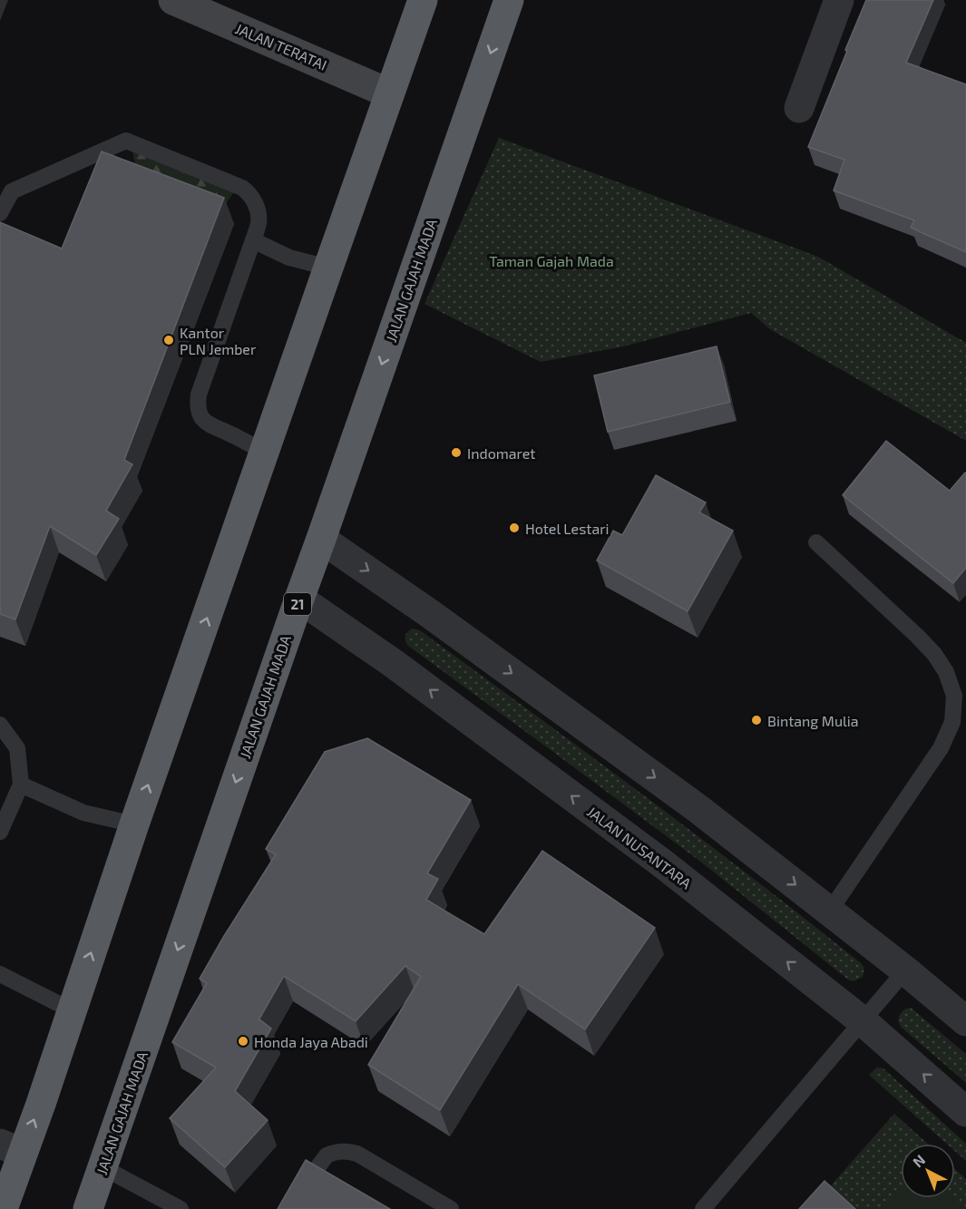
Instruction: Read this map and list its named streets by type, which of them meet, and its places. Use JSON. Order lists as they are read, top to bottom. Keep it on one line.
{"streets":{"highway":["JALAN GAJAH MADA","21"],"main road":["JALAN TERATAI"],"street":["JALAN NUSANTARA"]},"crossings":[["JALAN GAJAH MADA","JALAN NUSANTARA"]],"parks":["Taman Gajah Mada"],"places":["Kantor PLN Jember","Indomaret","Hotel Lestari","Bintang Mulia","Honda Jaya Abadi"],"north":"top left"}
